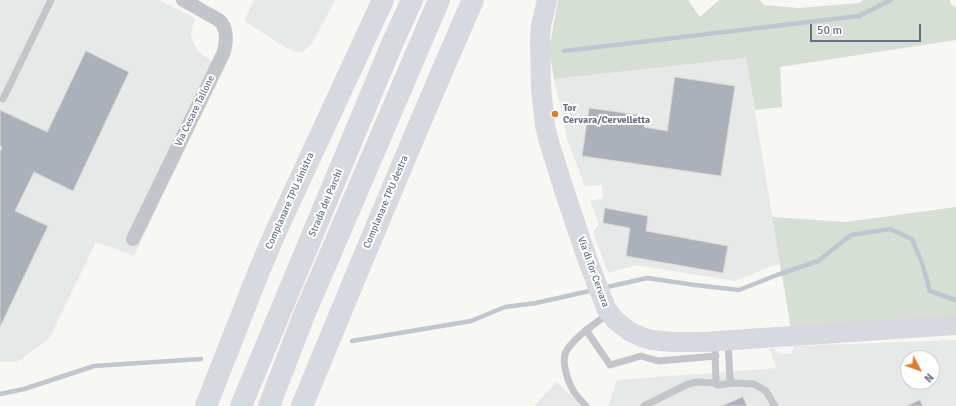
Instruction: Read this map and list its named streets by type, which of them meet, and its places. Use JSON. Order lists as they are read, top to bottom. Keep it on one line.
{"streets":{"highway":["Complanare TPU sinistra","Complanare TPU destra","Strada dei Parchi"],"street":["Via Cesare Tallone","Via di Tor Cervara"]},"places":["Tor Cervara/Cervelletta"],"scale_bar":"50 m","north":"bottom right"}
